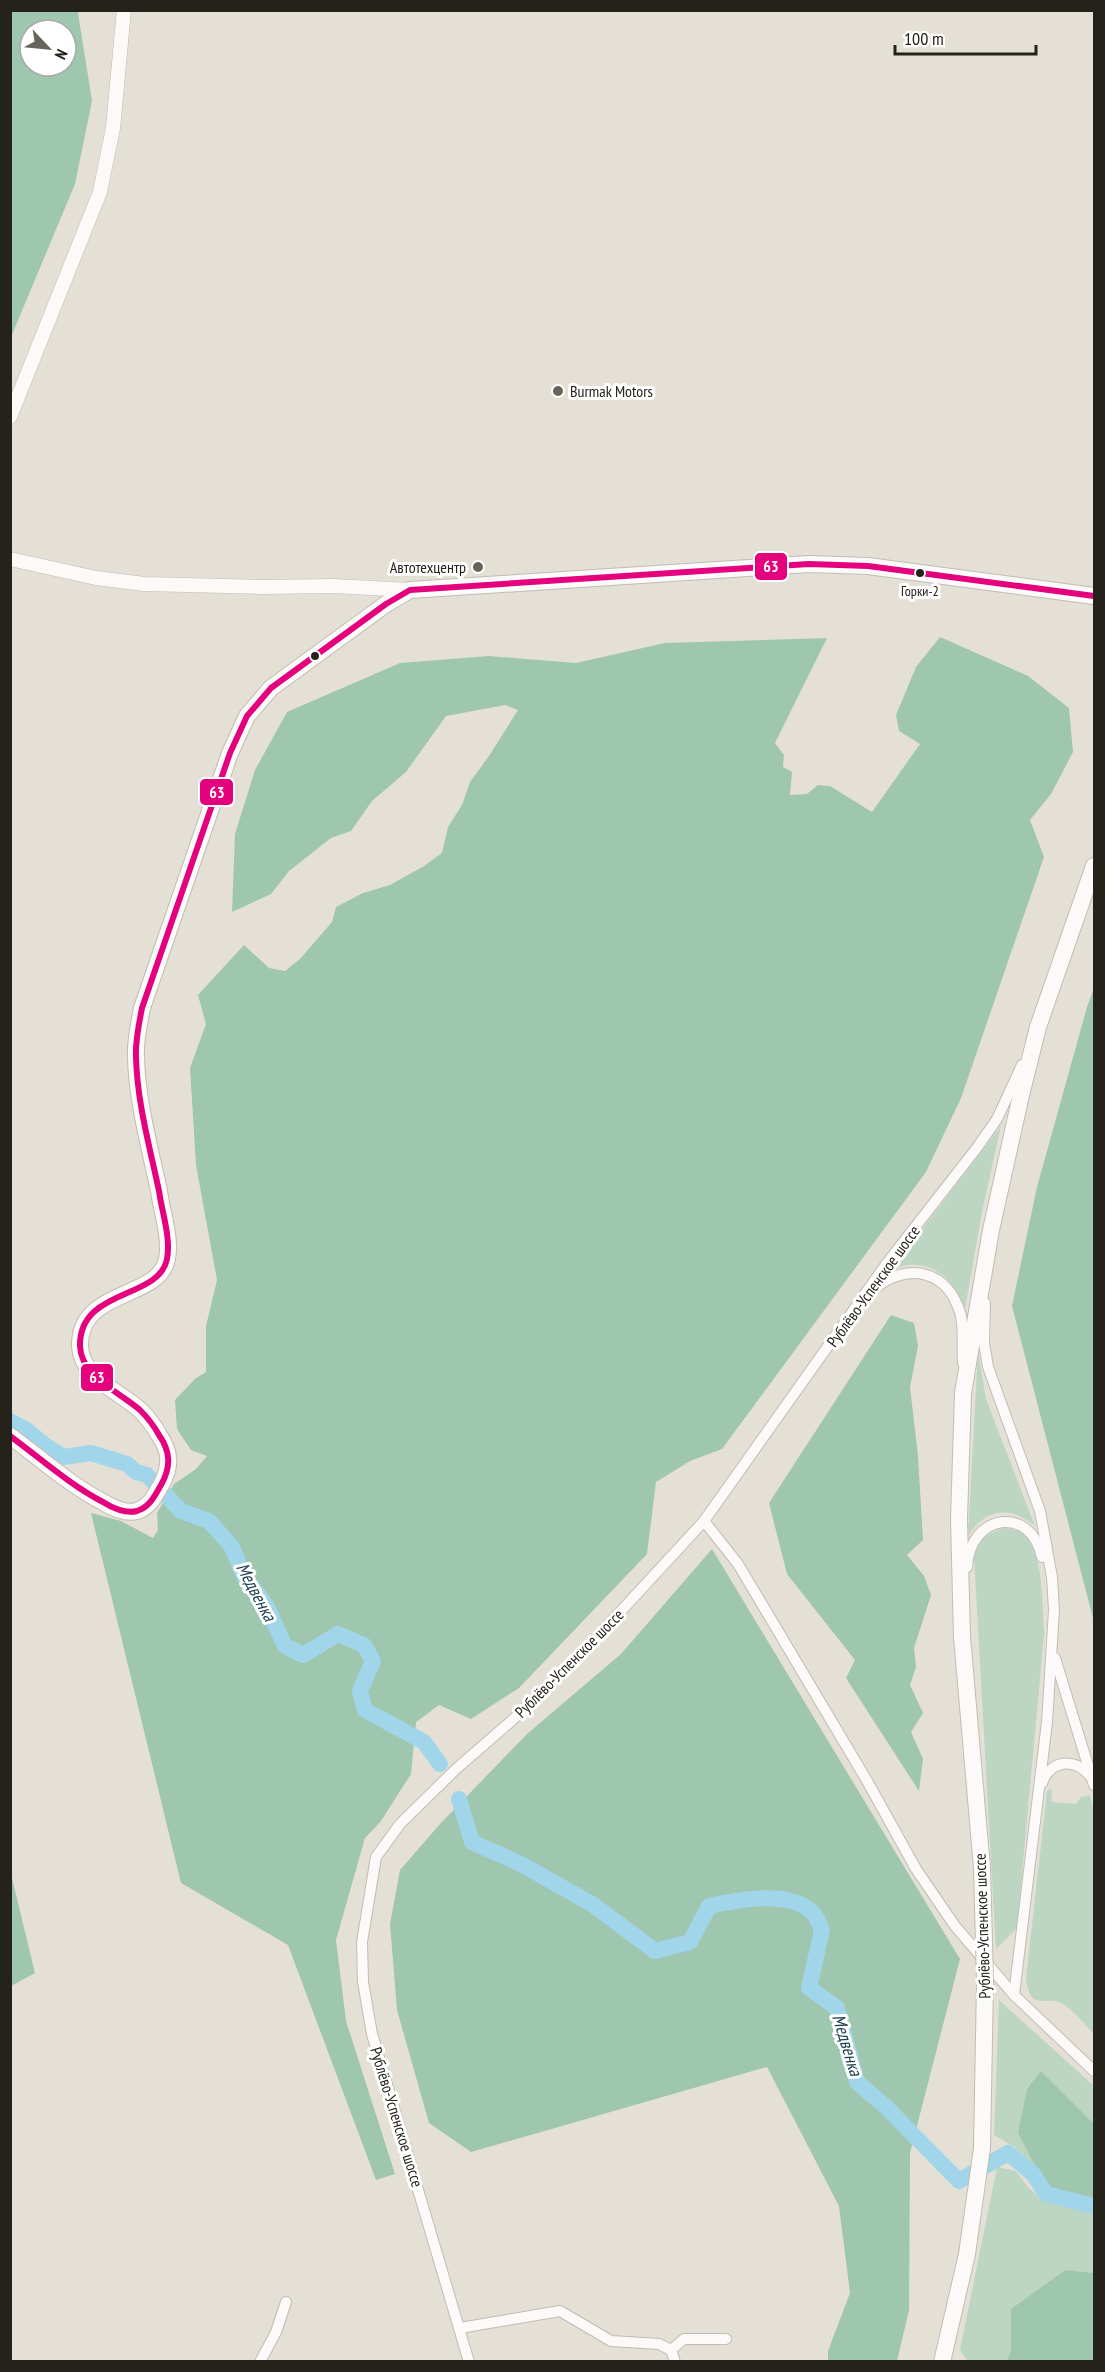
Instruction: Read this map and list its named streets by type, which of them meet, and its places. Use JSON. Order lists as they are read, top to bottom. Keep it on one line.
{"streets":{"main road":["Рублёво-Успенское шоссе"]},"water":["Медвенка"],"places":["Burmak Motors","Автотехцентр","Горки-2"],"lines":["transit line 63"],"scale_bar":"100 m","north":"bottom right"}
